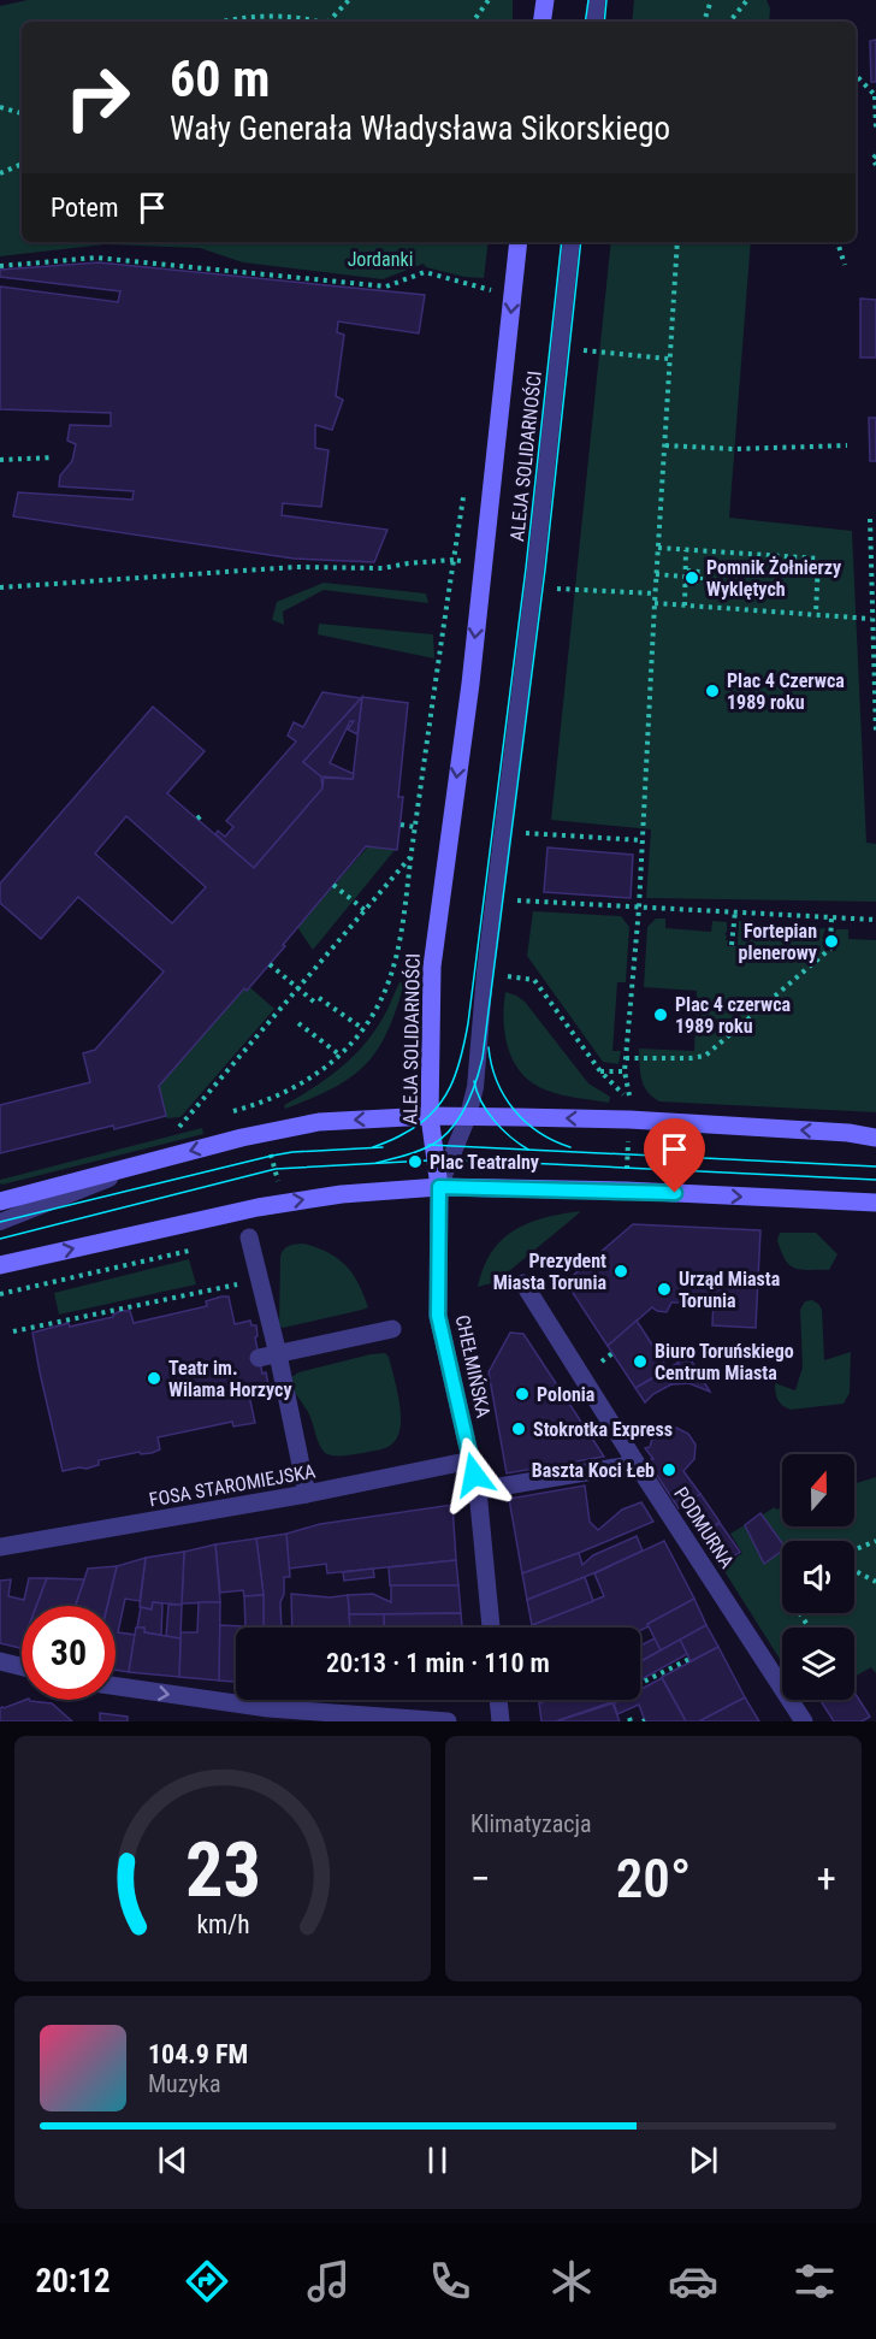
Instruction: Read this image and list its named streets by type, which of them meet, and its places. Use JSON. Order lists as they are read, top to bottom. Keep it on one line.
{"streets":{"street":["ALEJA SOLIDARNOŚCI","CHEŁMIŃSKA","FOSA STAROMIEJSKA","PODMURNA"]},"crossings":[["ALEJA SOLIDARNOŚCI","CHEŁMIŃSKA"],["CHEŁMIŃSKA","FOSA STAROMIEJSKA"]],"one_way":["ALEJA SOLIDARNOŚCI"],"parks":["Jordanki"],"places":["Pomnik Żołnierzy Wyklętych","Plac 4 Czerwca 1989 roku","Fortepian plenerowy","Plac 4 czerwca 1989 roku","Plac Teatralny","Prezydent Miasta Torunia","Urząd Miasta Torunia","Biuro Toruńskiego Centrum Miasta","Teatr im. Wilama Horzycy","Polonia","Stokrotka Express","Baszta Koci Łeb"],"north":"top","page":{"turn":["60 m","Wały Generała Władysława Sikorskiego"],"then":"Potem","limit":"30","trip":"20:13 · 1 min · 110 m","tile":"Klimatyzacja","heat":["−","20°","+"],"song":["104.9 FM","Muzyka"],"tabs":"20:12","gauge":["23","km/h"]}}
